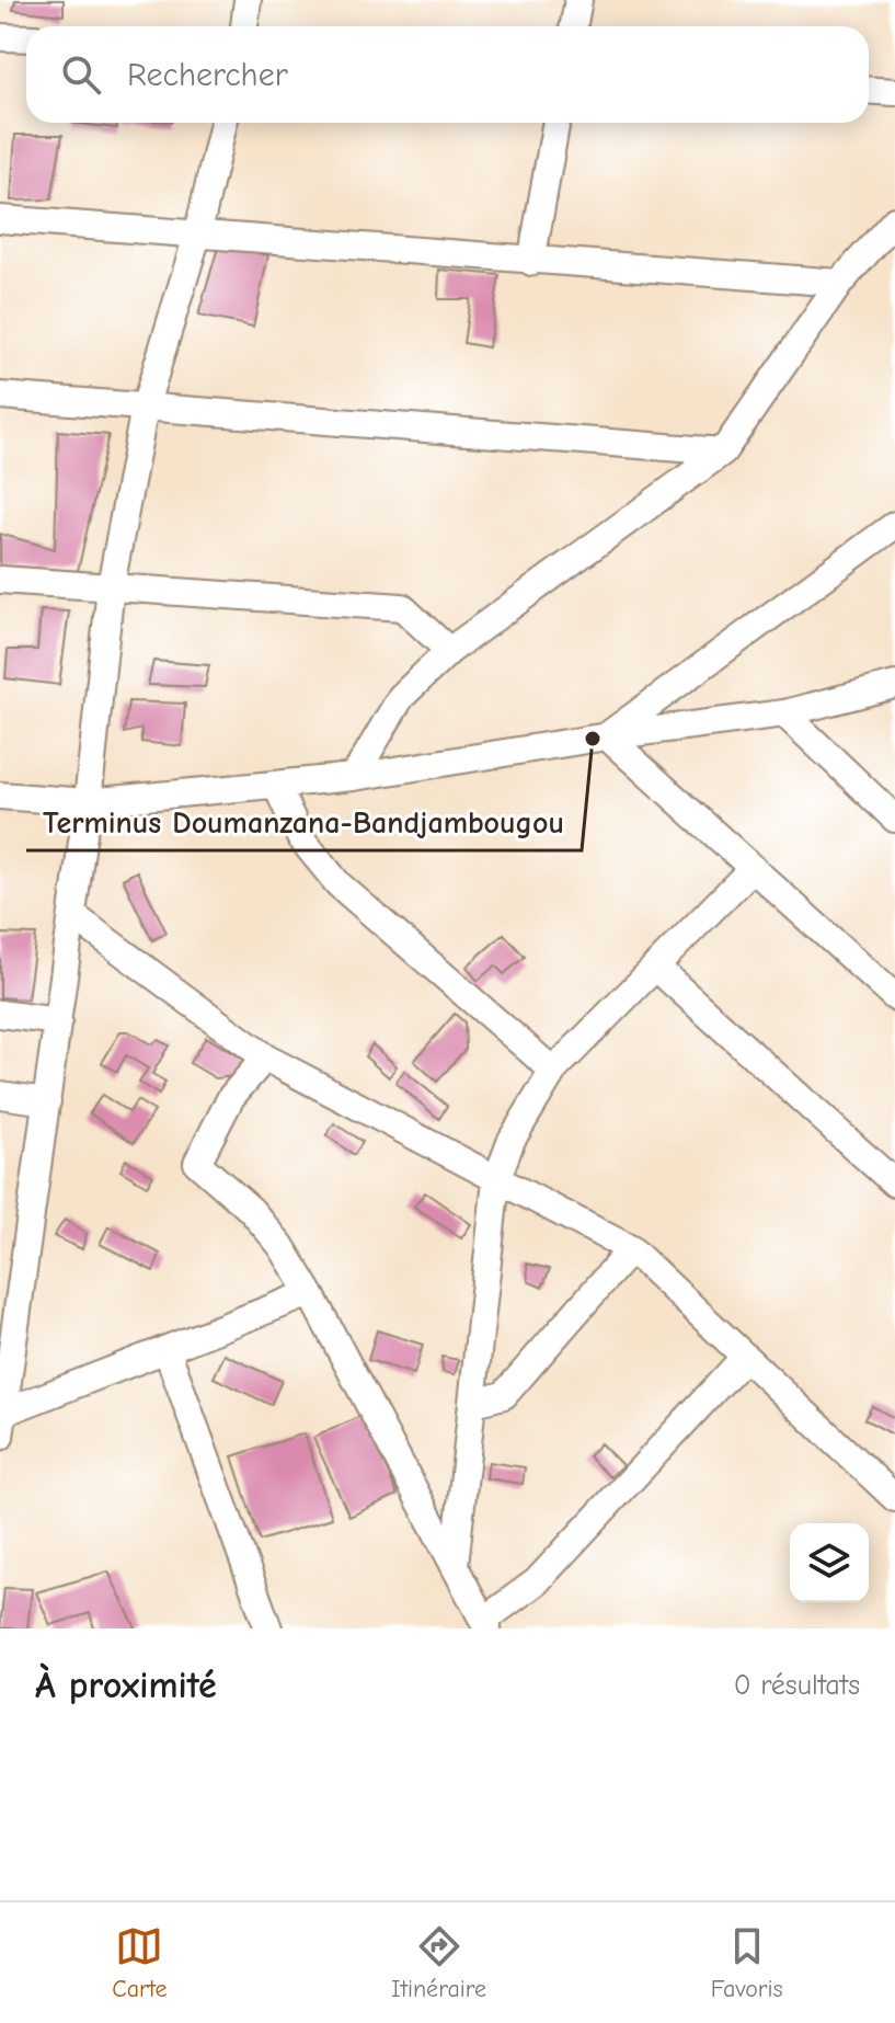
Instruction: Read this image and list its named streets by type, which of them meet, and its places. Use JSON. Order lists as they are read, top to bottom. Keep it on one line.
{"places":["Terminus Doumanzana-Bandjambougou"],"page":{"search":"Rechercher","heading":["À proximité","0 résultats"],"nav":["Carte","Itinéraire","Favoris"]}}
